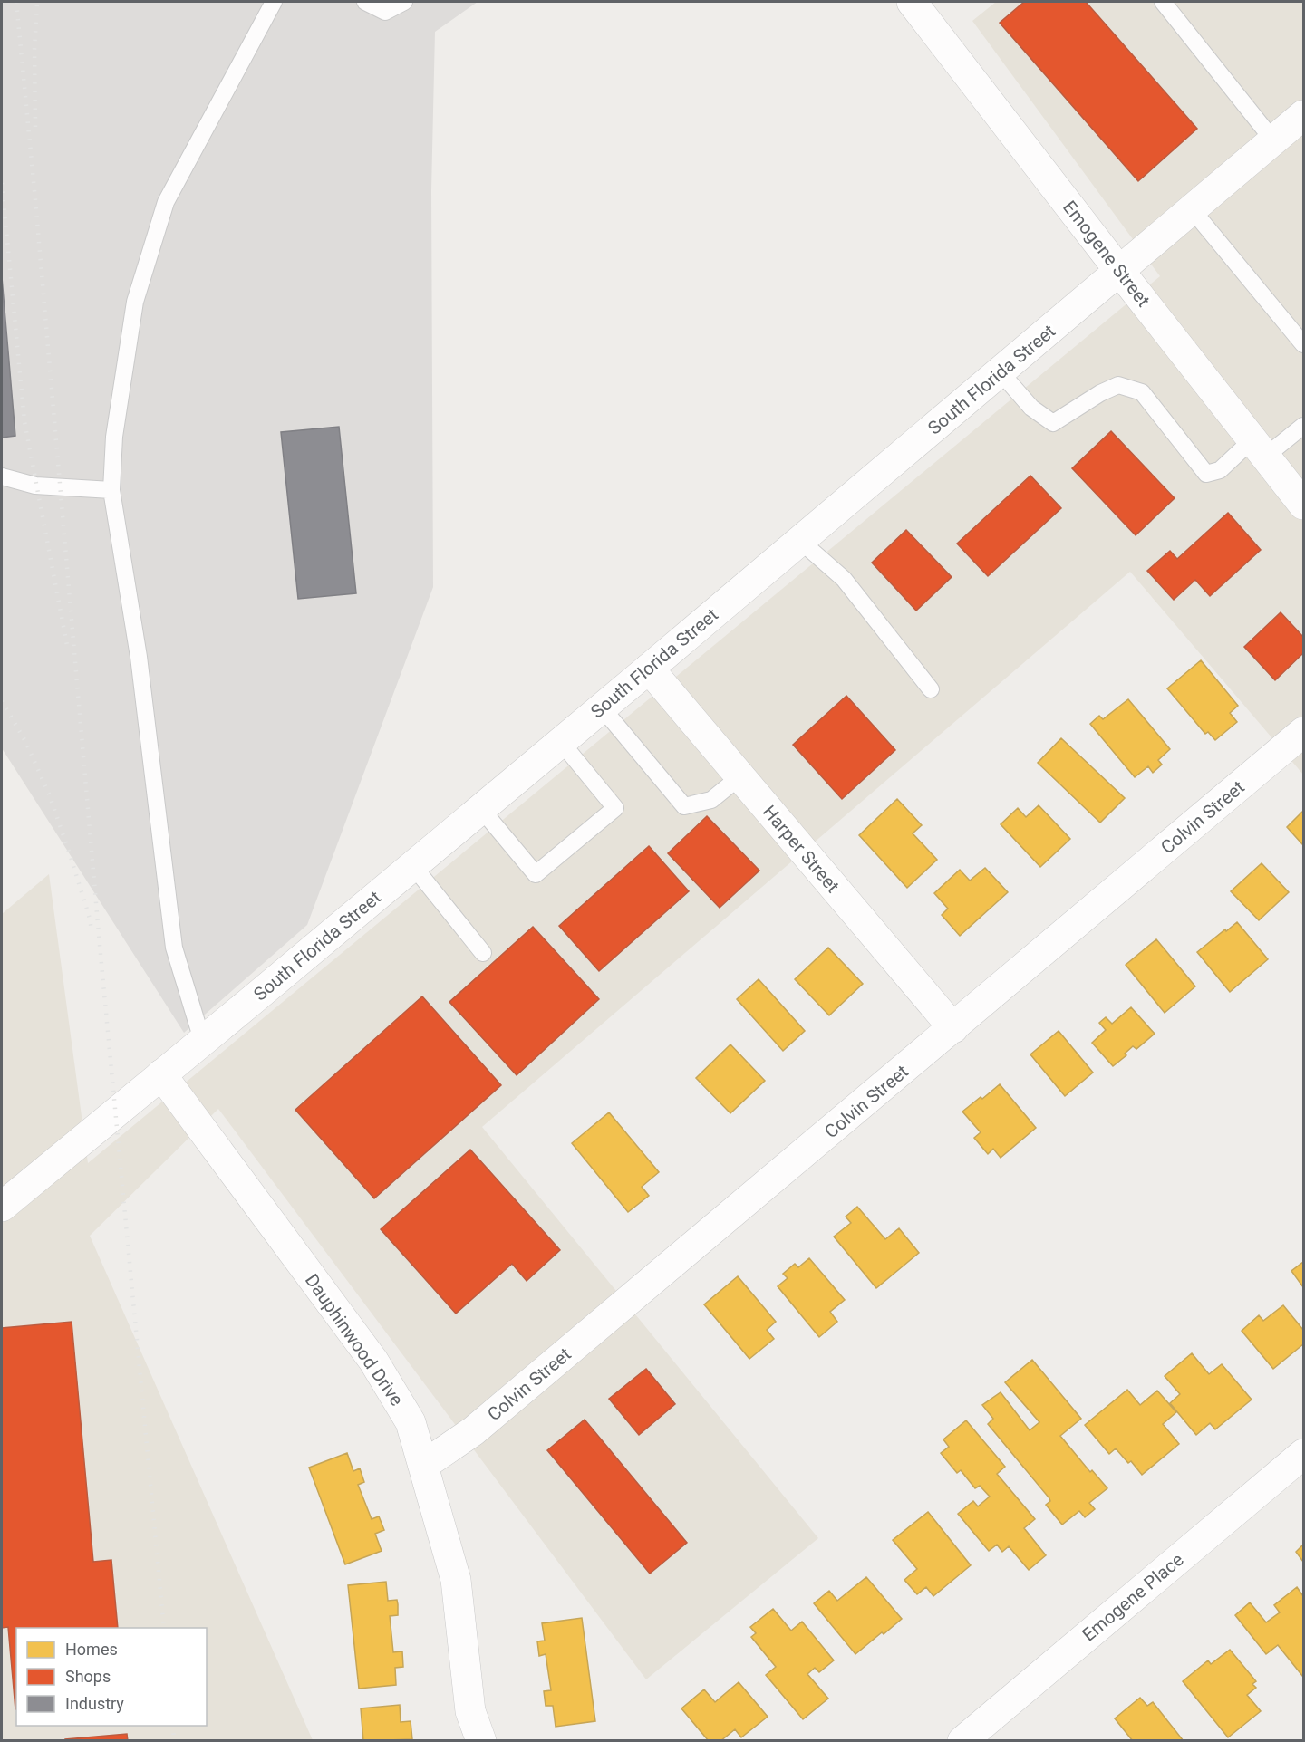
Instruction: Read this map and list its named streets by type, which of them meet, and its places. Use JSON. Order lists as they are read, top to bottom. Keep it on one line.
{"streets":{"street":["Emogene Street","South Florida Street","Colvin Street","Harper Street","Dauphinwood Drive","Emogene Place"]},"crossings":[["Emogene Street","South Florida Street"],["South Florida Street","Harper Street"],["South Florida Street","Dauphinwood Drive"],["Colvin Street","Harper Street"],["Colvin Street","Dauphinwood Drive"]],"legend":["Homes","Shops","Industry"]}
